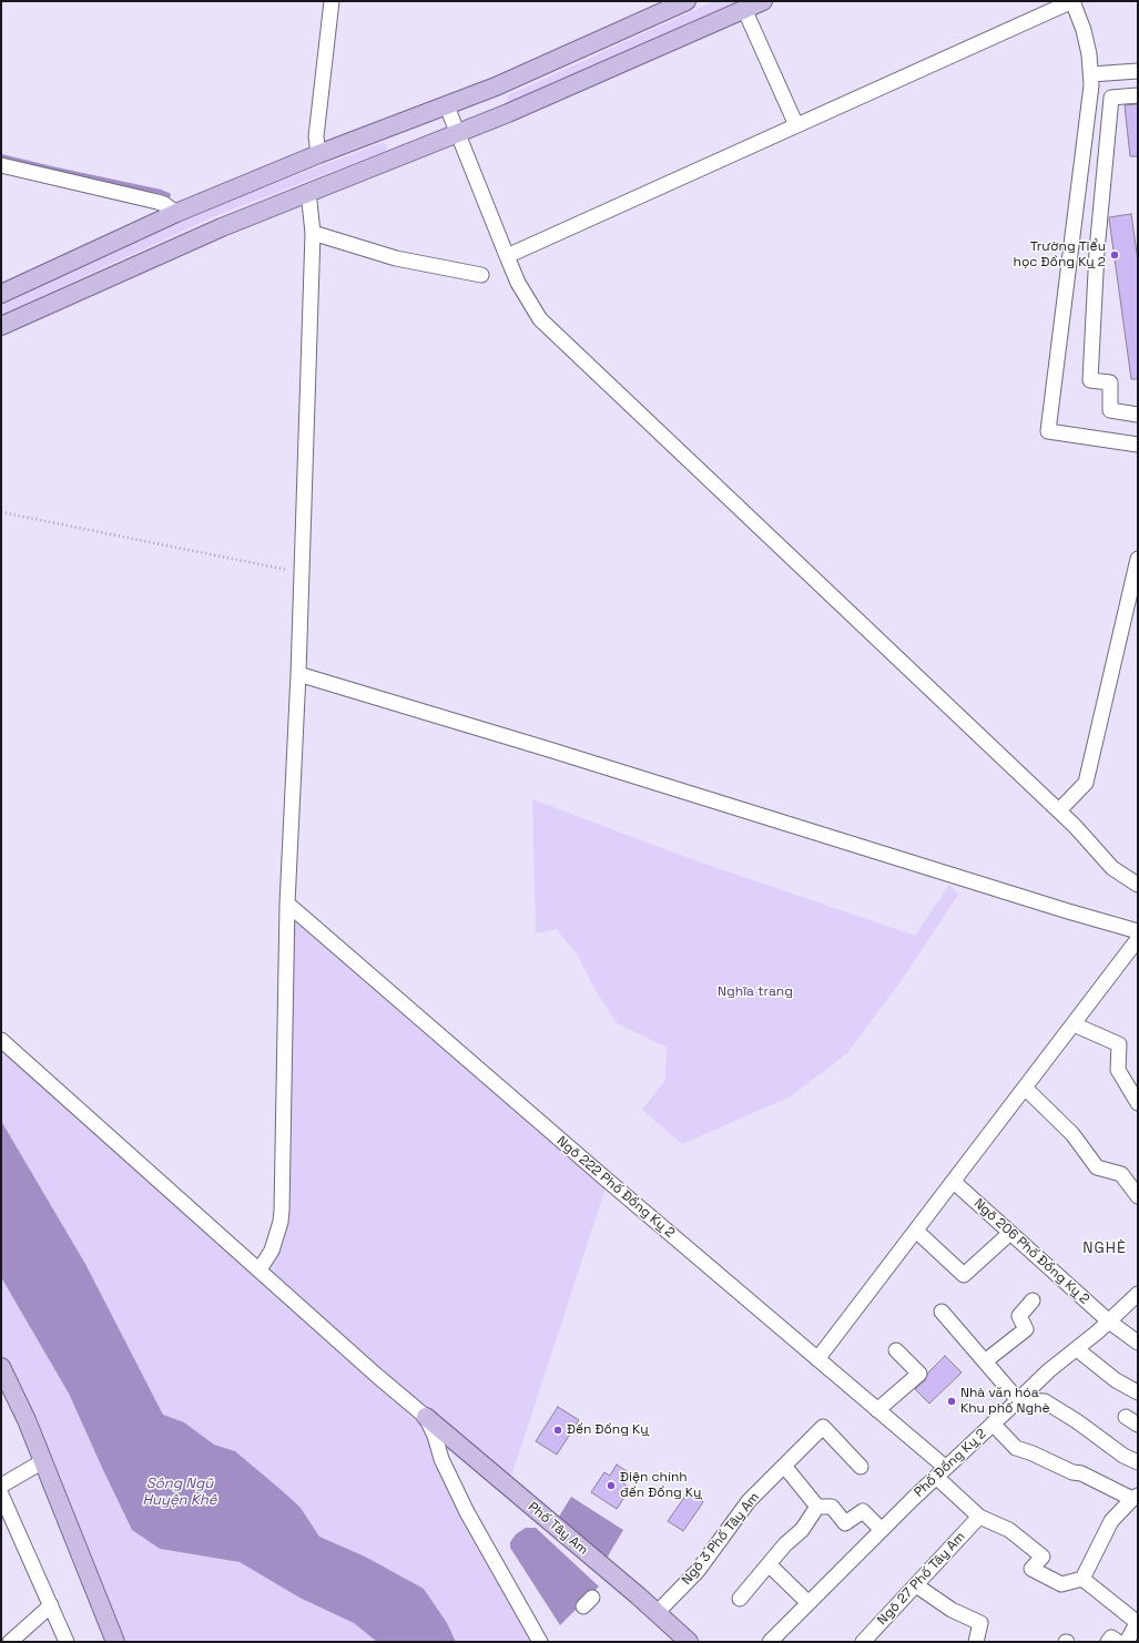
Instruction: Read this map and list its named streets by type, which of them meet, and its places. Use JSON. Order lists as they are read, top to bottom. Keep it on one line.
{"streets":{"main road":["Phố Tây Am"],"street":["Ngõ 222 Phố Đồng Kỵ 2","Ngõ 206 Phố Đồng Kỵ 2","Phố Đồng Kỵ 2","Ngõ 3 Phố Tây Am","Ngõ 27 Phố Tây Am"]},"crossings":[["Ngõ 222 Phố Đồng Kỵ 2","Phố Đồng Kỵ 2"],["Ngõ 222 Phố Đồng Kỵ 2","Ngõ 27 Phố Tây Am"],["Ngõ 206 Phố Đồng Kỵ 2","Phố Đồng Kỵ 2"],["Phố Tây Am","Ngõ 3 Phố Tây Am"]],"districts":["NGHÈ"],"water":["Sông Ngũ Huyện Khê"],"parks":["Nghĩa trang"],"places":["Trường Tiểu học Đồng Kỵ 2","Nhà văn hóa Khu phố Nghè","Đền Đồng Kỵ","Điện chính đền Đồng Kỵ"]}
